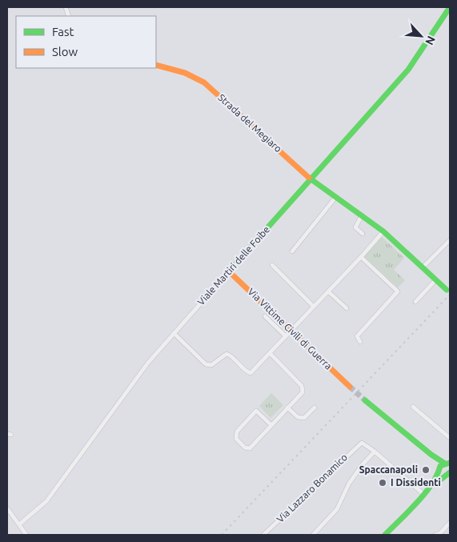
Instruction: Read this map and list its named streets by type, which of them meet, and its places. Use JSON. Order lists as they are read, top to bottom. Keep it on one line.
{"streets":{"street":["Strada del Megiaro","Viale Martiri delle Foibe","Via Vittime Civili di Guerra","Via Lazzaro Bonamico"]},"crossings":[["Strada del Megiaro","Viale Martiri delle Foibe"],["Viale Martiri delle Foibe","Via Vittime Civili di Guerra"]],"places":["Spaccanapoli","I Dissidenti"],"legend":["Fast","Slow"],"north":"bottom right"}
